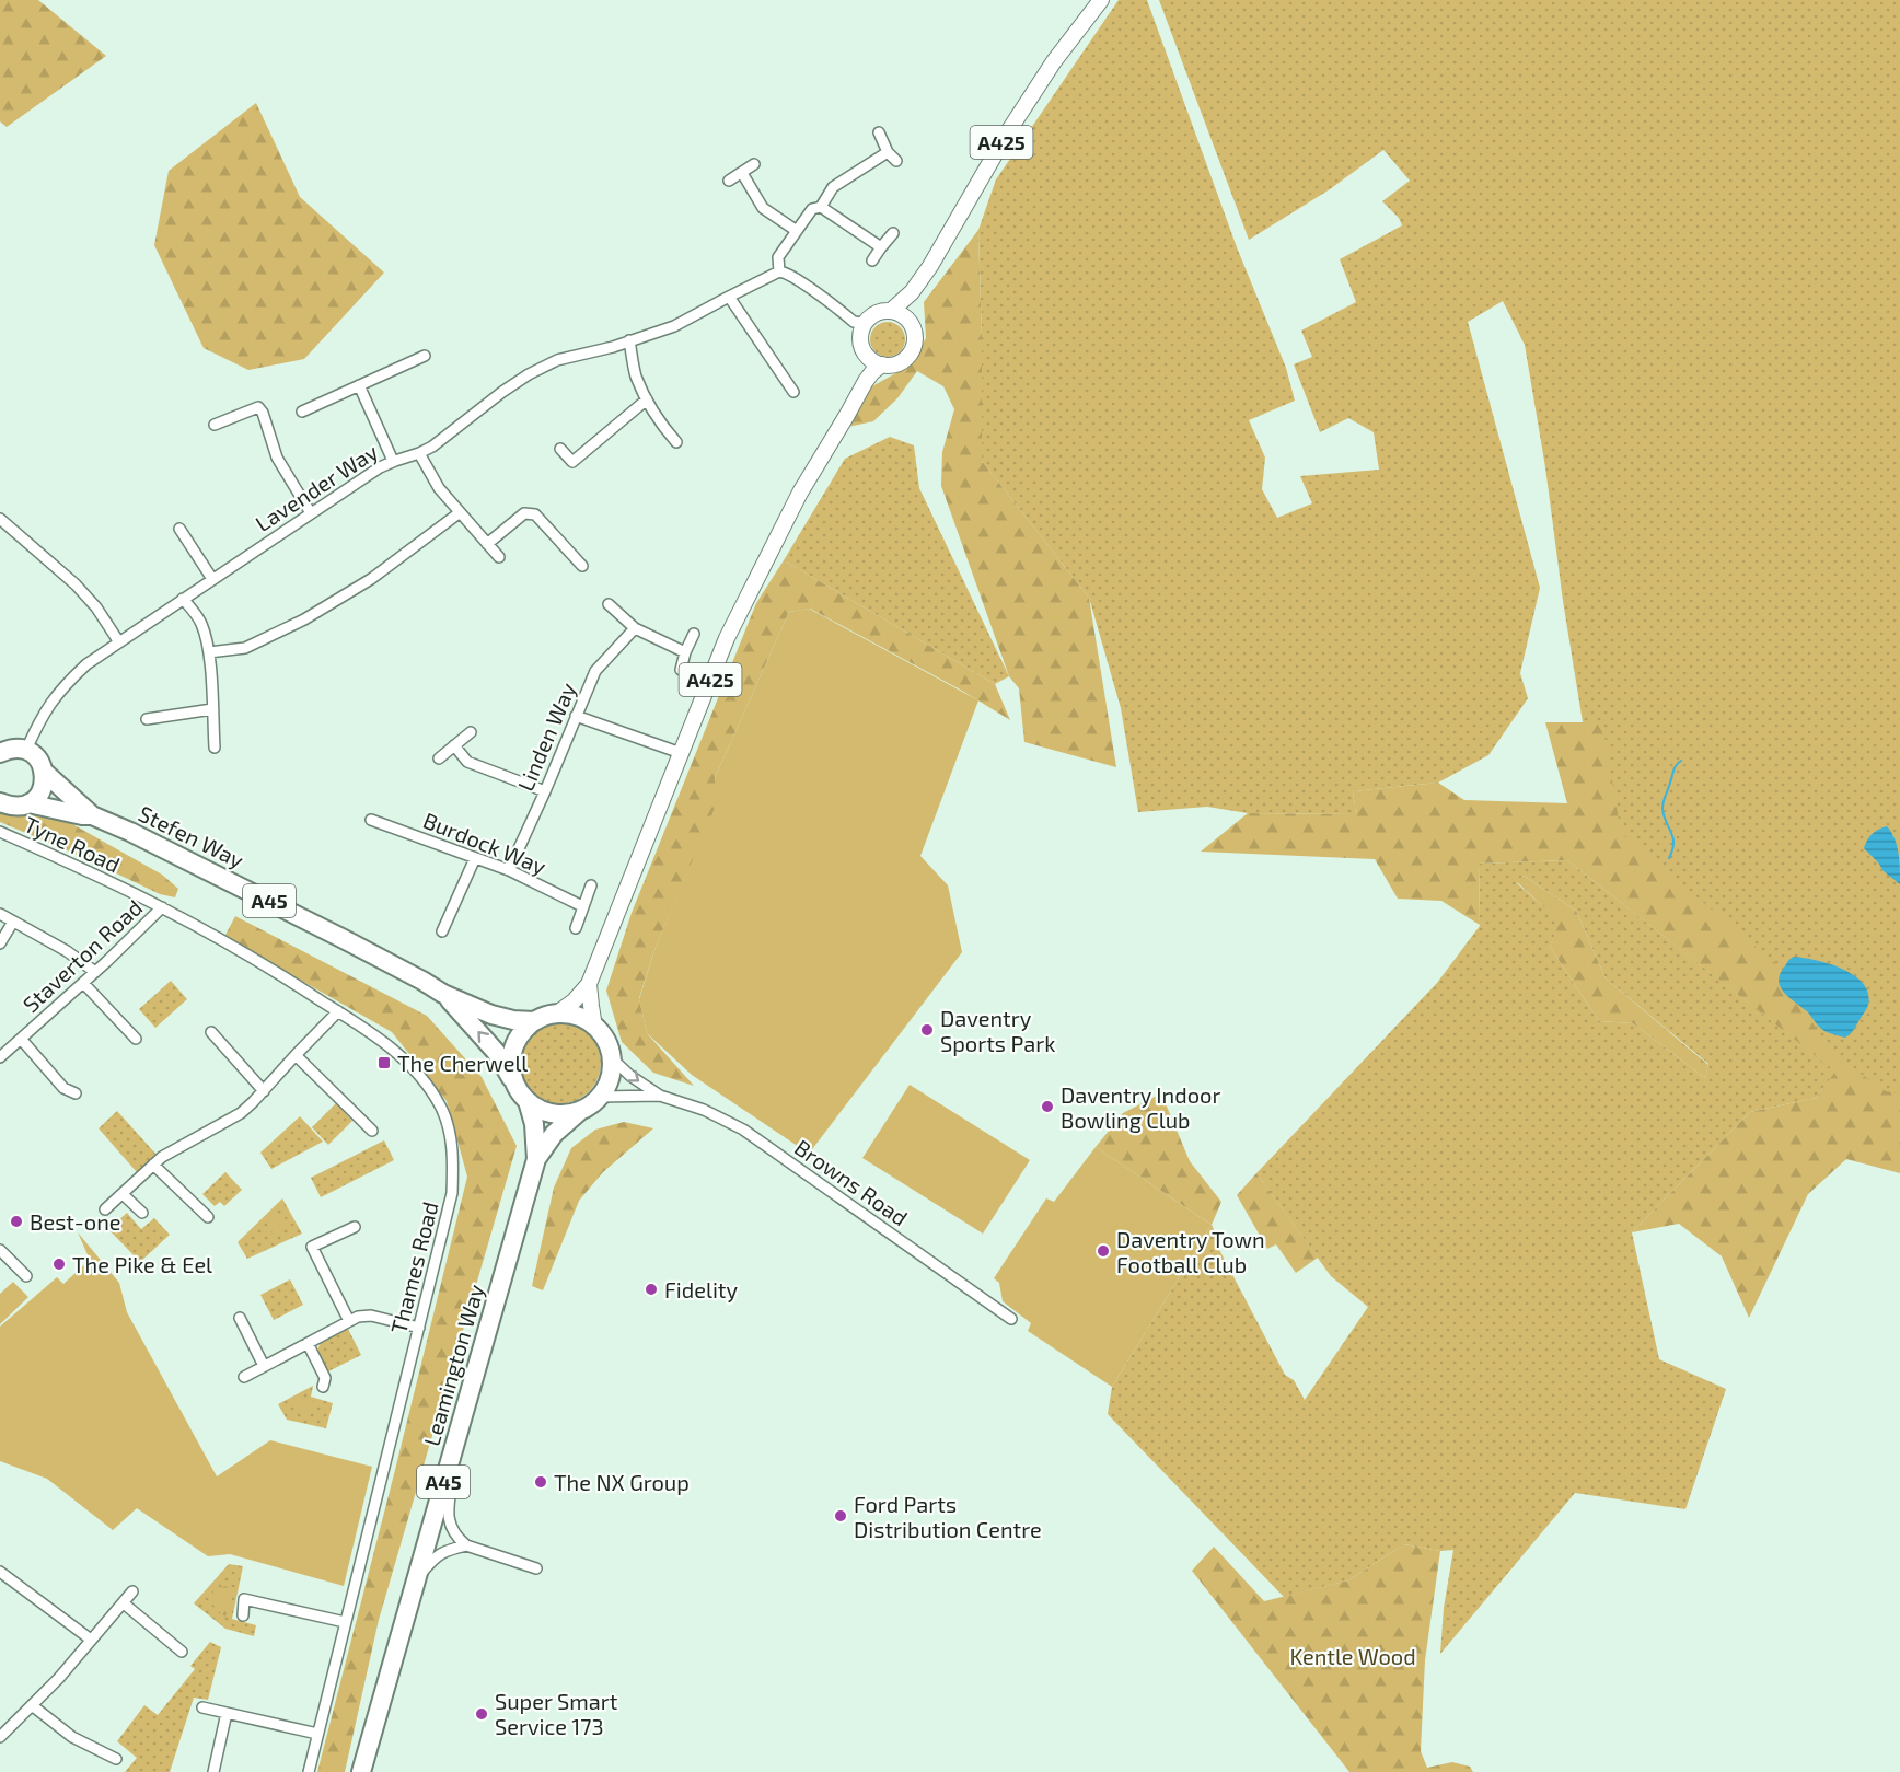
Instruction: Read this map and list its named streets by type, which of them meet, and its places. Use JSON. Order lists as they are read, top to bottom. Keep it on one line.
{"streets":{"highway":["Stefen Way","A45","Leamington Way"],"main road":["A425"],"street":["Lavender Way","Linden Way","Burdock Way","Tyne Road","Staverton Road","Browns Road","Thames Road"]},"crossings":[["Lavender Way","Stefen Way"],["Linden Way","Burdock Way"],["Stefen Way","A45"],["Tyne Road","Staverton Road"],["Tyne Road","Thames Road"],["A45","Browns Road"],["A45","Leamington Way"],["Staverton Road","Thames Road"],["Browns Road","Leamington Way"]],"parks":["Kentle Wood"],"places":{"other":["Daventry Sports Park","Daventry Indoor Bowling Club","Best-one","Daventry Town Football Club","The Pike & Eel","Fidelity","The NX Group","Ford Parts Distribution Centre","Super Smart Service 173"],"transit":["The Cherwell"]}}
